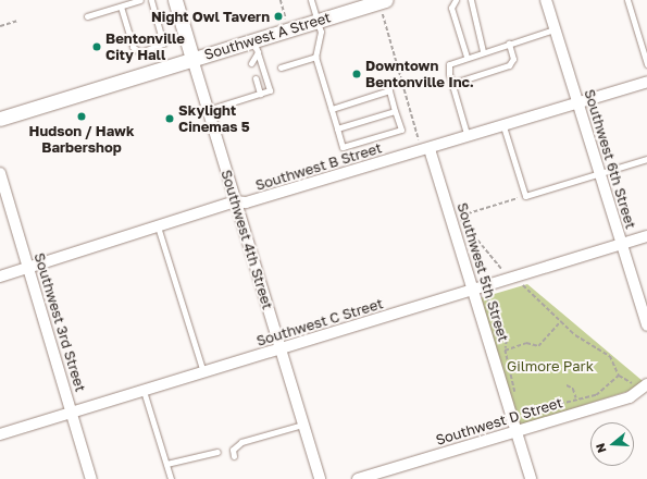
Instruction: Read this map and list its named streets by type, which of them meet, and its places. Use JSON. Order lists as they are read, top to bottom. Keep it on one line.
{"streets":{"street":["Southwest A Street","Southwest 6th Street","Southwest B Street","Southwest 4th Street","Southwest 5th Street","Southwest 3rd Street","Southwest C Street","Southwest D Street"]},"crossings":[["Southwest A Street","Southwest 4th Street"],["Southwest 6th Street","Southwest B Street"],["Southwest 6th Street","Southwest C Street"],["Southwest B Street","Southwest 4th Street"],["Southwest B Street","Southwest 5th Street"],["Southwest B Street","Southwest 3rd Street"],["Southwest 4th Street","Southwest C Street"],["Southwest 5th Street","Southwest C Street"],["Southwest 5th Street","Southwest D Street"],["Southwest 3rd Street","Southwest C Street"]],"parks":["Gilmore Park"],"places":["Night Owl Tavern","Bentonville City Hall","Downtown Bentonville Inc.","Hudson / Hawk Barbershop","Skylight Cinemas 5"],"north":"left"}
